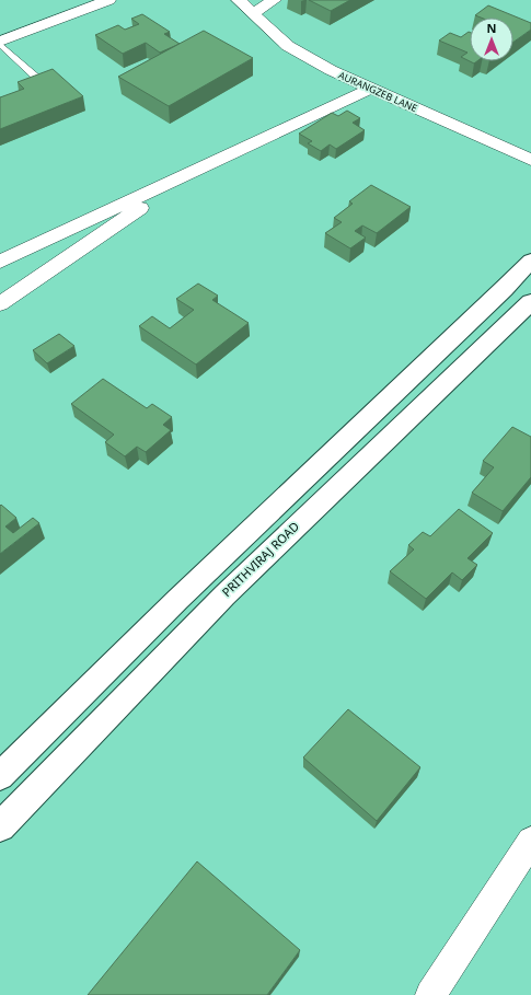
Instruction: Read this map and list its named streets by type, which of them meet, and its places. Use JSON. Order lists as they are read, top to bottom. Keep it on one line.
{"streets":{"main road":["PRITHVIRAJ ROAD"],"street":["AURANGZEB LANE"]},"north":"top"}
